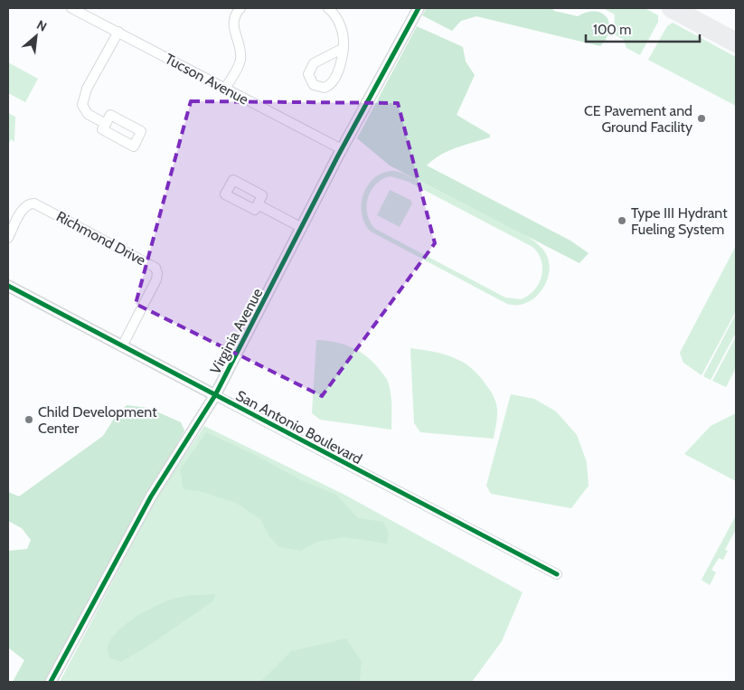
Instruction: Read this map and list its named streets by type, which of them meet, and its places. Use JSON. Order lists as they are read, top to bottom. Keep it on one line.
{"streets":{"street":["Tucson Avenue","Richmond Drive","Virginia Avenue","San Antonio Boulevard"]},"crossings":[["Tucson Avenue","Virginia Avenue"],["Richmond Drive","San Antonio Boulevard"],["Virginia Avenue","San Antonio Boulevard"]],"places":["CE Pavement and Ground Facility","Type III Hydrant Fueling System","Child Development Center"],"scale_bar":"100 m","north":"top right"}
